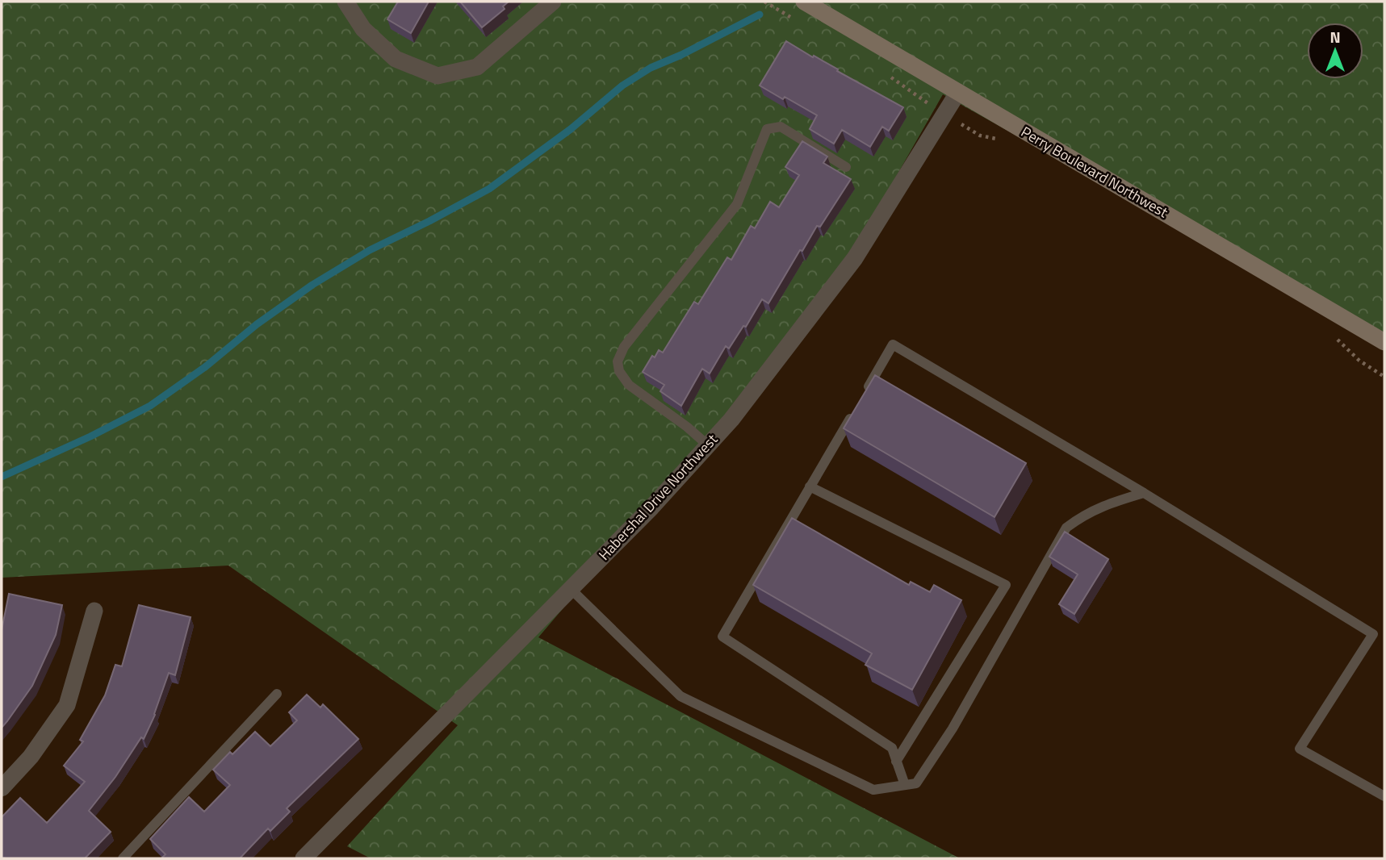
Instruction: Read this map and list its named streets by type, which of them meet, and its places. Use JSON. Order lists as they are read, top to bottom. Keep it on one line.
{"streets":{"street":["Perry Boulevard Northwest","Habershal Drive Northwest"]},"crossings":[["Perry Boulevard Northwest","Habershal Drive Northwest"]],"north":"top"}
